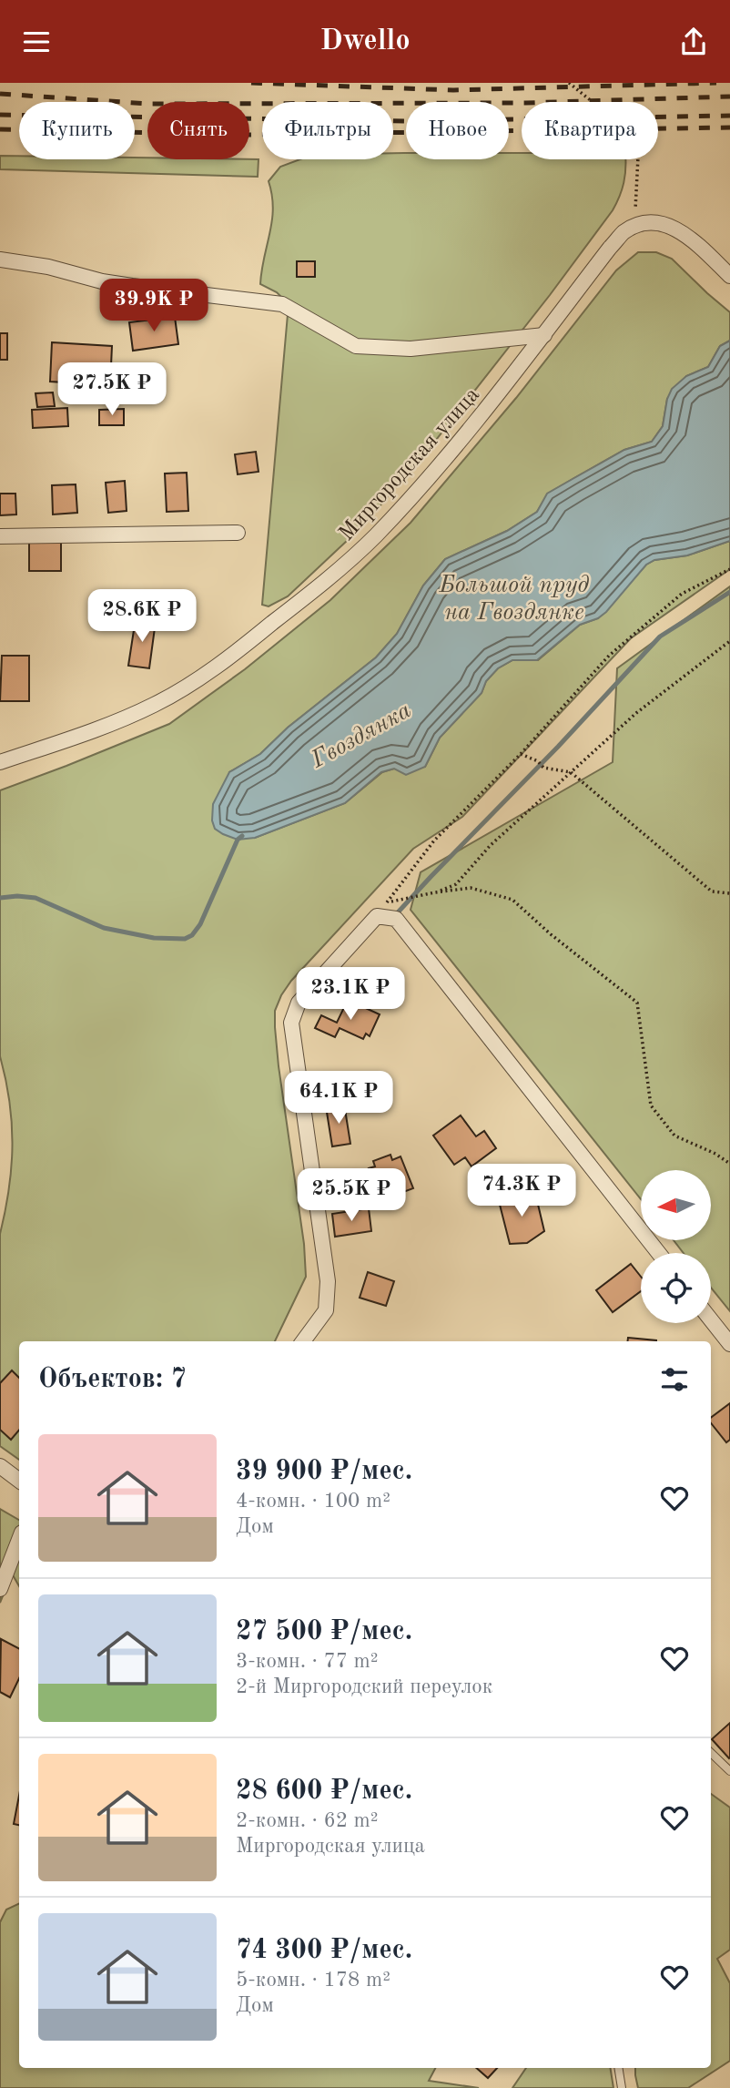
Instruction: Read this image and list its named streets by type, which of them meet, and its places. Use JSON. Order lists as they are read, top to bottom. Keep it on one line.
{"streets":{"street":["Миргородская улица"]},"water":["Большой пруд на Гвоздянке","Гвоздянка"],"north":"left","page":{"header":"Dwello","chip":["Купить","Снять","Фильтры","Новое","Квартира"],"price":["39.9K ₽","27.5K ₽","28.6K ₽","23.1K ₽","64.1K ₽","74.3K ₽","25.5K ₽"],"heading":"Объектов: 7","list":[{"name":"39 900 ₽/мес.","note":"4-комн. · 100 m² · Дом"},{"name":"27 500 ₽/мес.","note":"3-комн. · 77 m² · 2-й Миргородский переулок"},{"name":"28 600 ₽/мес.","note":"2-комн. · 62 m² · Миргородская улица"},{"name":"74 300 ₽/мес.","note":"5-комн. · 178 m² · Дом"}]}}
